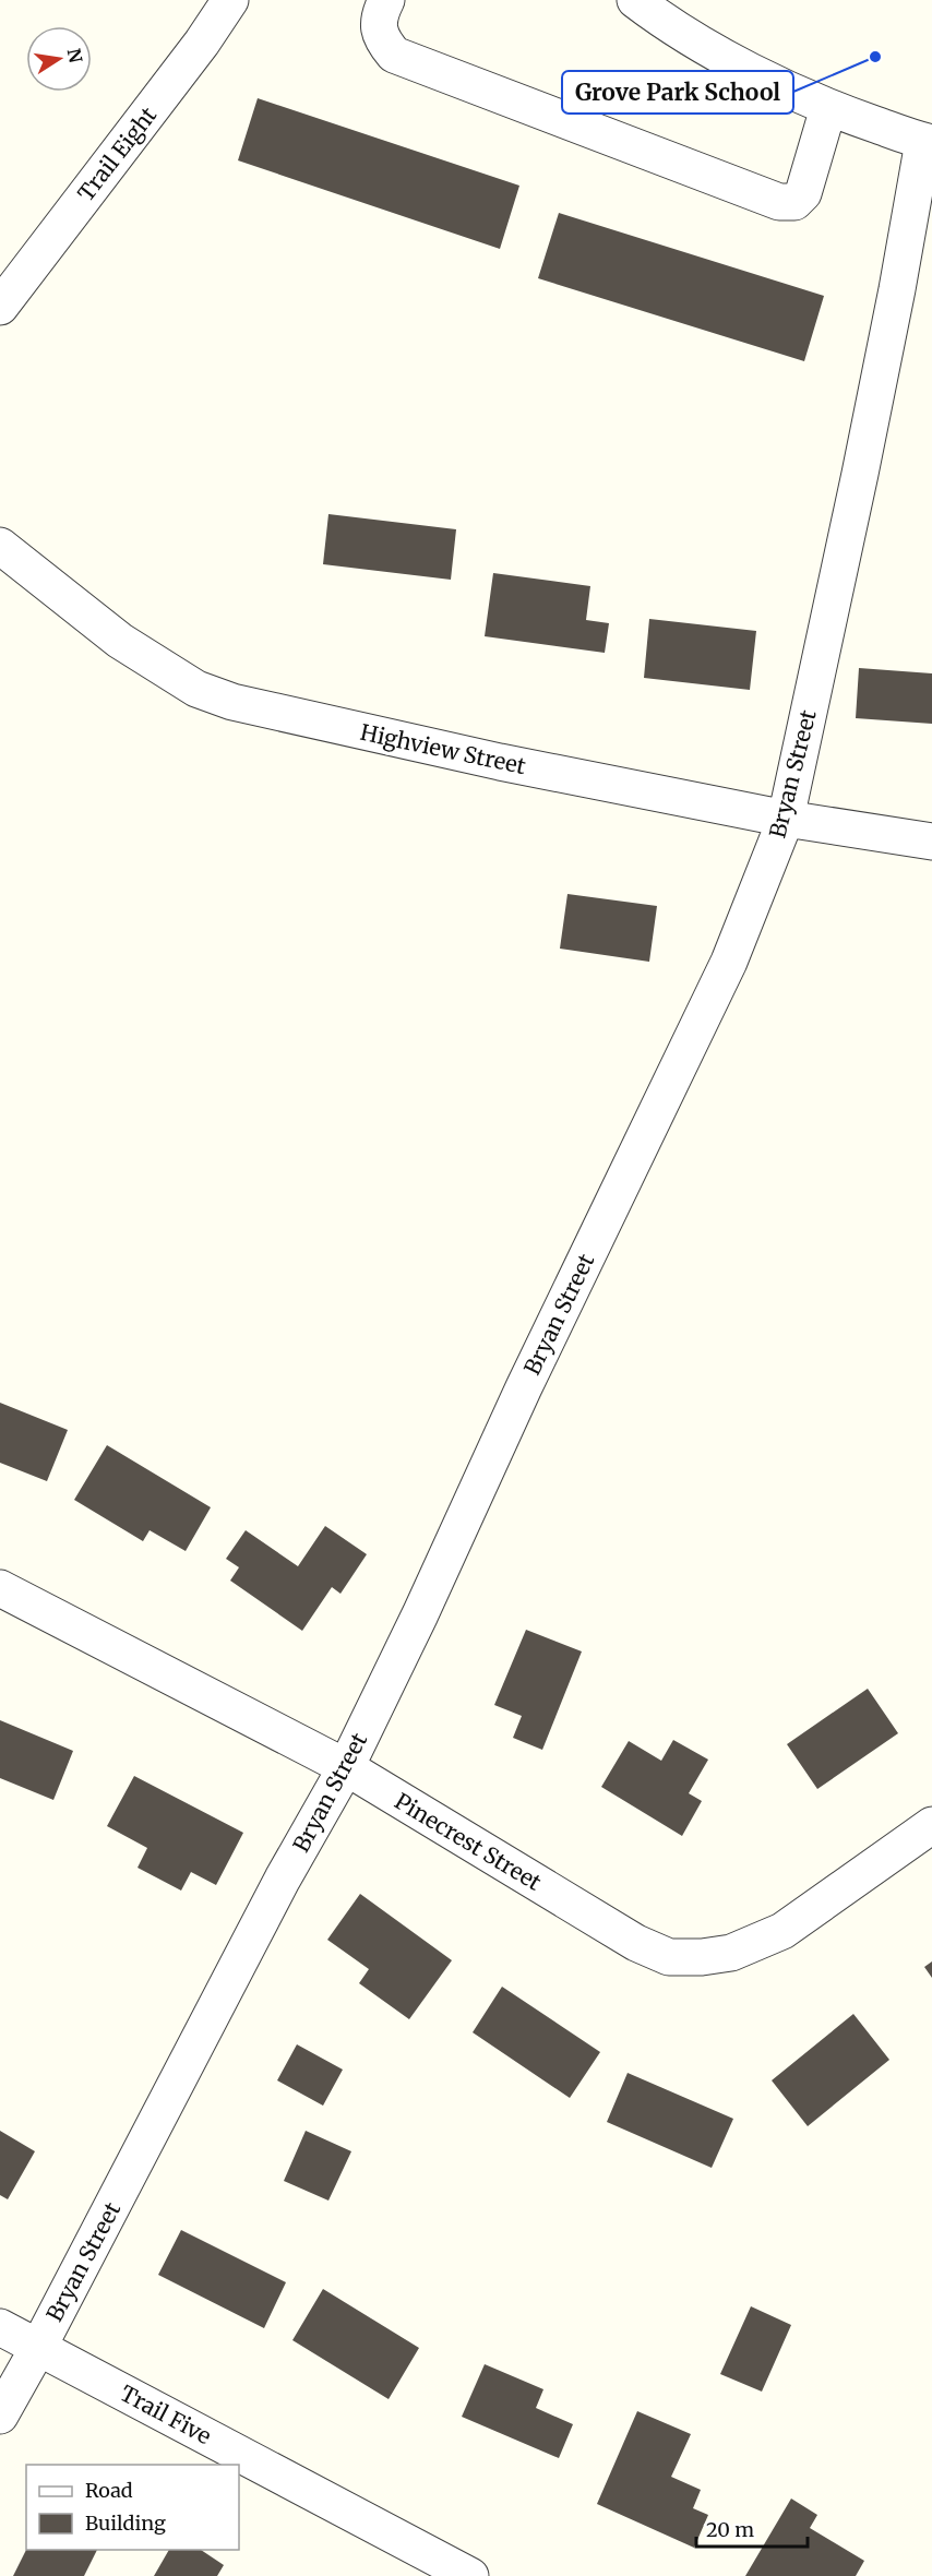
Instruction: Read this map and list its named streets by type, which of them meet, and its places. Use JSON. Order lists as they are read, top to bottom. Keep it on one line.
{"streets":{"street":["Trail Eight","Highview Street","Bryan Street","Pinecrest Street","Trail Five"]},"crossings":[["Highview Street","Bryan Street"],["Bryan Street","Pinecrest Street"],["Bryan Street","Trail Five"]],"places":["Grove Park School"],"legend":["Road","Building"],"scale_bar":"20 m","north":"right"}
